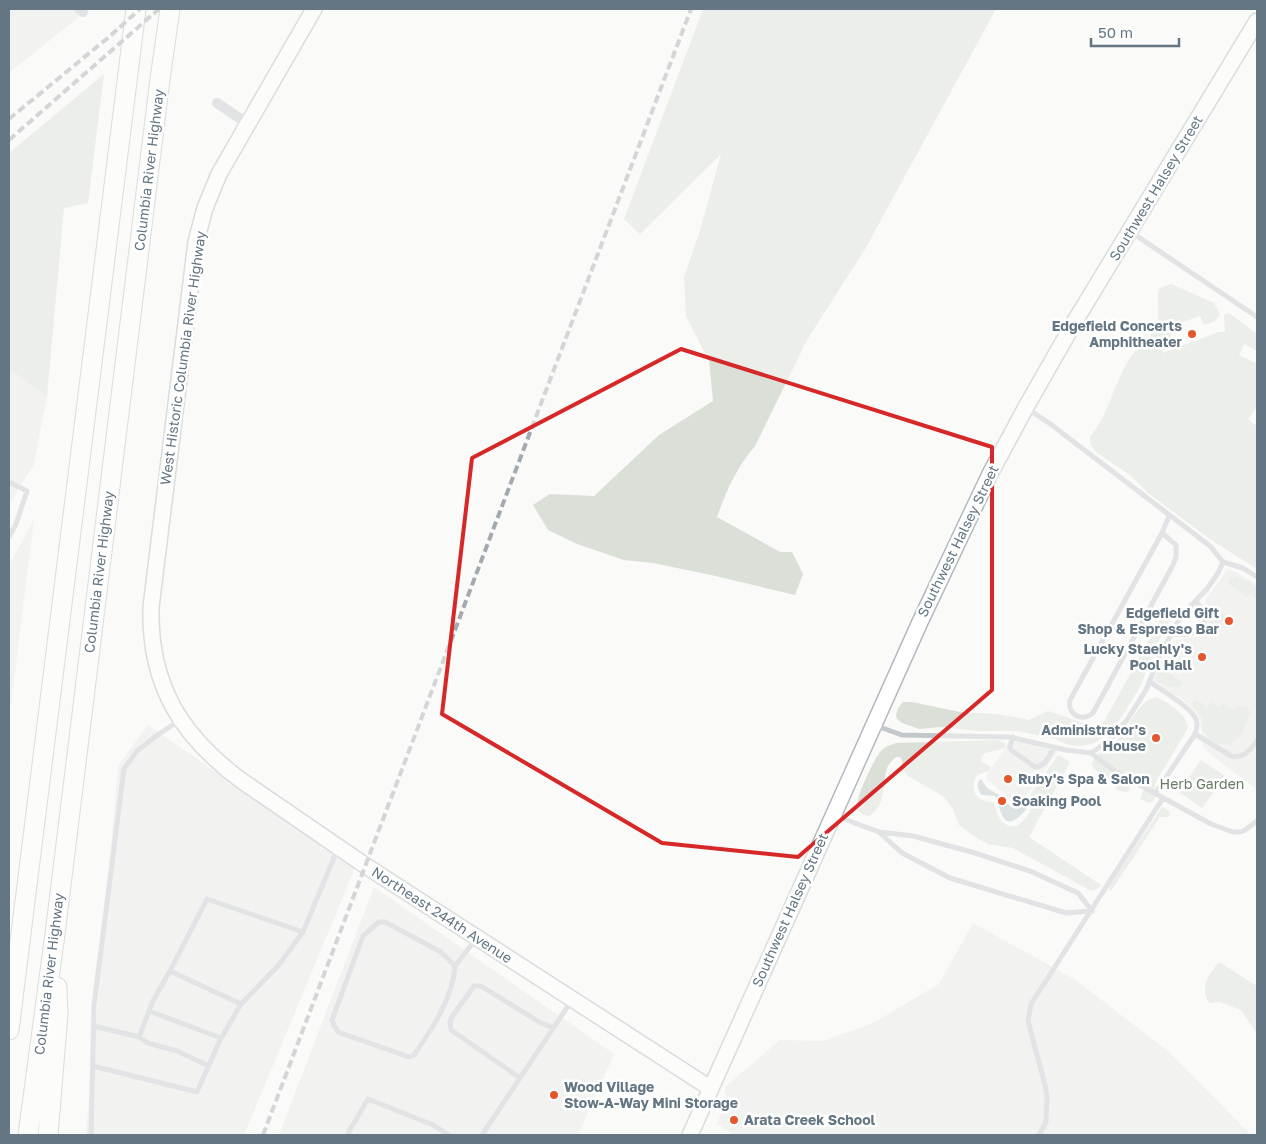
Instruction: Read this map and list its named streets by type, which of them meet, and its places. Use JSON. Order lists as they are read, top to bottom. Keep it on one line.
{"streets":{"highway":["Columbia River Highway"],"street":["Southwest Halsey Street","West Historic Columbia River Highway","Northeast 244th Avenue"]},"crossings":[["Southwest Halsey Street","Northeast 244th Avenue"],["West Historic Columbia River Highway","Northeast 244th Avenue"]],"parks":["Herb Garden"],"places":["Edgefield Concerts Amphitheater","Edgefield Gift Shop & Espresso Bar","Lucky Staehly's Pool Hall","Administrator's House","Ruby's Spa & Salon","Soaking Pool","Wood Village Stow-A-Way Mini Storage","Arata Creek School"],"scale_bar":"50 m"}
